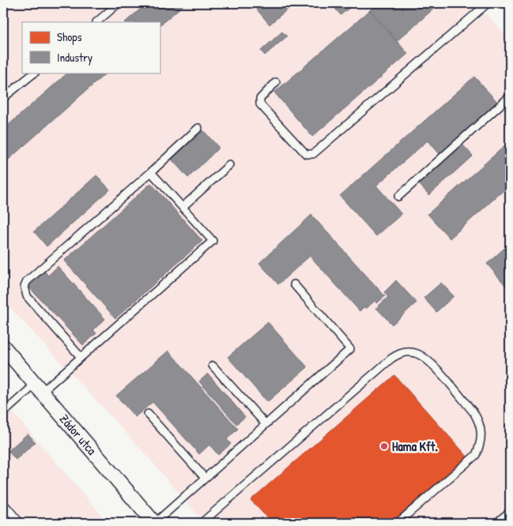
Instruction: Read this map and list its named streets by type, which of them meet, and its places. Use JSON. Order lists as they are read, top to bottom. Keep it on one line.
{"streets":{"street":["Zádor utca"]},"places":["Hama Kft."],"legend":["Shops","Industry"]}
